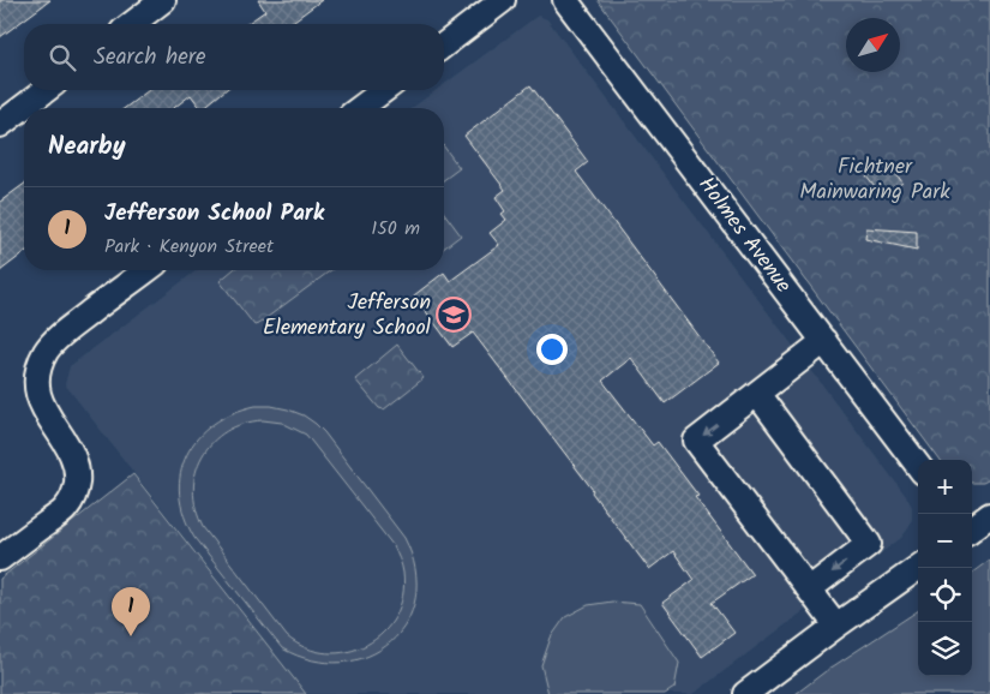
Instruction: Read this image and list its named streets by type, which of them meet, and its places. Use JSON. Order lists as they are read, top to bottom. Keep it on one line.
{"streets":{"street":["Holmes Avenue"]},"parks":["Fichtner Mainwaring Park"],"places":{"school or university":["Jefferson Elementary School"]},"north":"top right","page":{"search":"Search here","heading":"Nearby","list":[{"mark":"1","name":"Jefferson School Park","note":"Park · Kenyon Street","value":"150 m"}],"map_buttons":["+","−"],"pins":"1"}}
